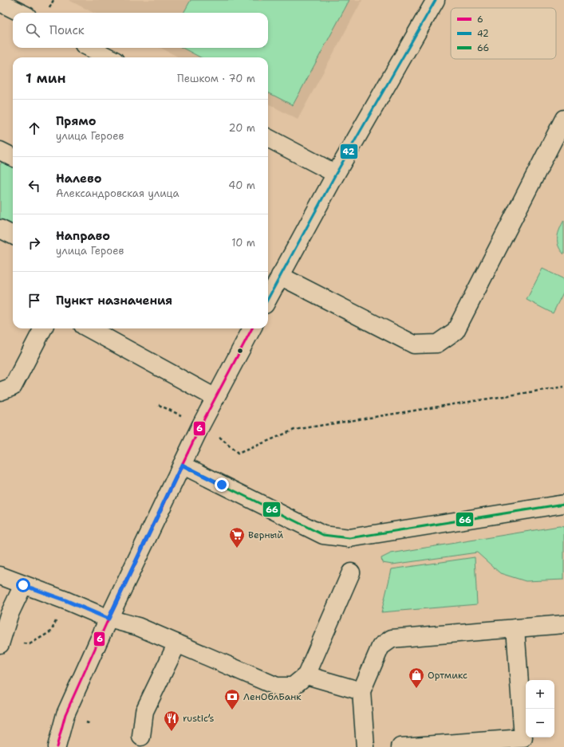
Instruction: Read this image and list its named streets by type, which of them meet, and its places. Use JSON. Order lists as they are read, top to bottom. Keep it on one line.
{"places":{"supermarket":["Верный"],"shop":["Ортмикс"],"bank":["ЛенОблБанк"],"restaurant":["rustic’s"]},"lines":["transit line 42","transit line 6","transit line 66"],"legend":["6","42","66"],"page":{"search":"Поиск","heading":["1 мин","Пешком · 70 m"],"list":[["Прямо","улица Героев","20 m"],["Налево","Александровская улица","40 m"],["Направо","улица Героев","10 m"],"Пункт назначения"],"map_buttons":["+","−"]}}
